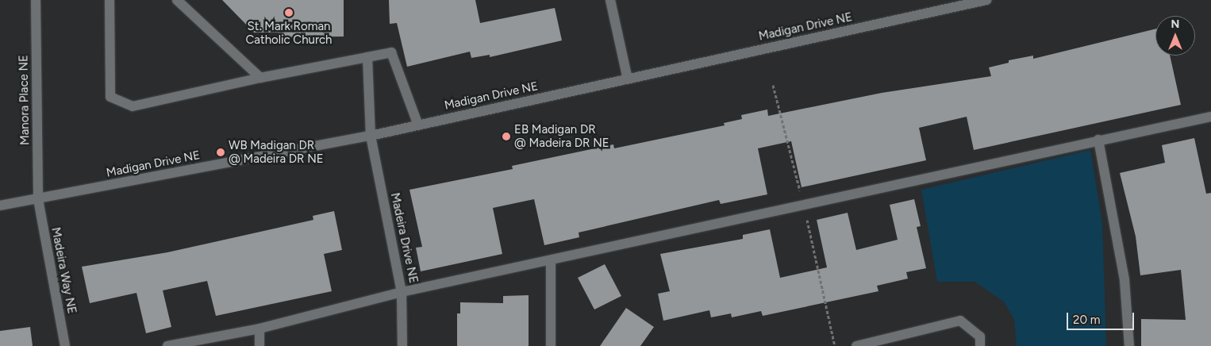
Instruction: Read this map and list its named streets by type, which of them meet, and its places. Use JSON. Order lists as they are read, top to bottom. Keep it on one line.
{"streets":{"street":["Madigan Drive NE","Manora Place NE","Madeira Drive NE","Madeira Way NE"]},"crossings":[["Madigan Drive NE","Manora Place NE"],["Madigan Drive NE","Madeira Drive NE"],["Madigan Drive NE","Madeira Way NE"],["Manora Place NE","Madeira Way NE"]],"places":["St. Mark Roman Catholic Church","EB Madigan DR @ Madeira DR NE","WB Madigan DR @ Madeira DR NE"],"scale_bar":"20 m","north":"top"}
